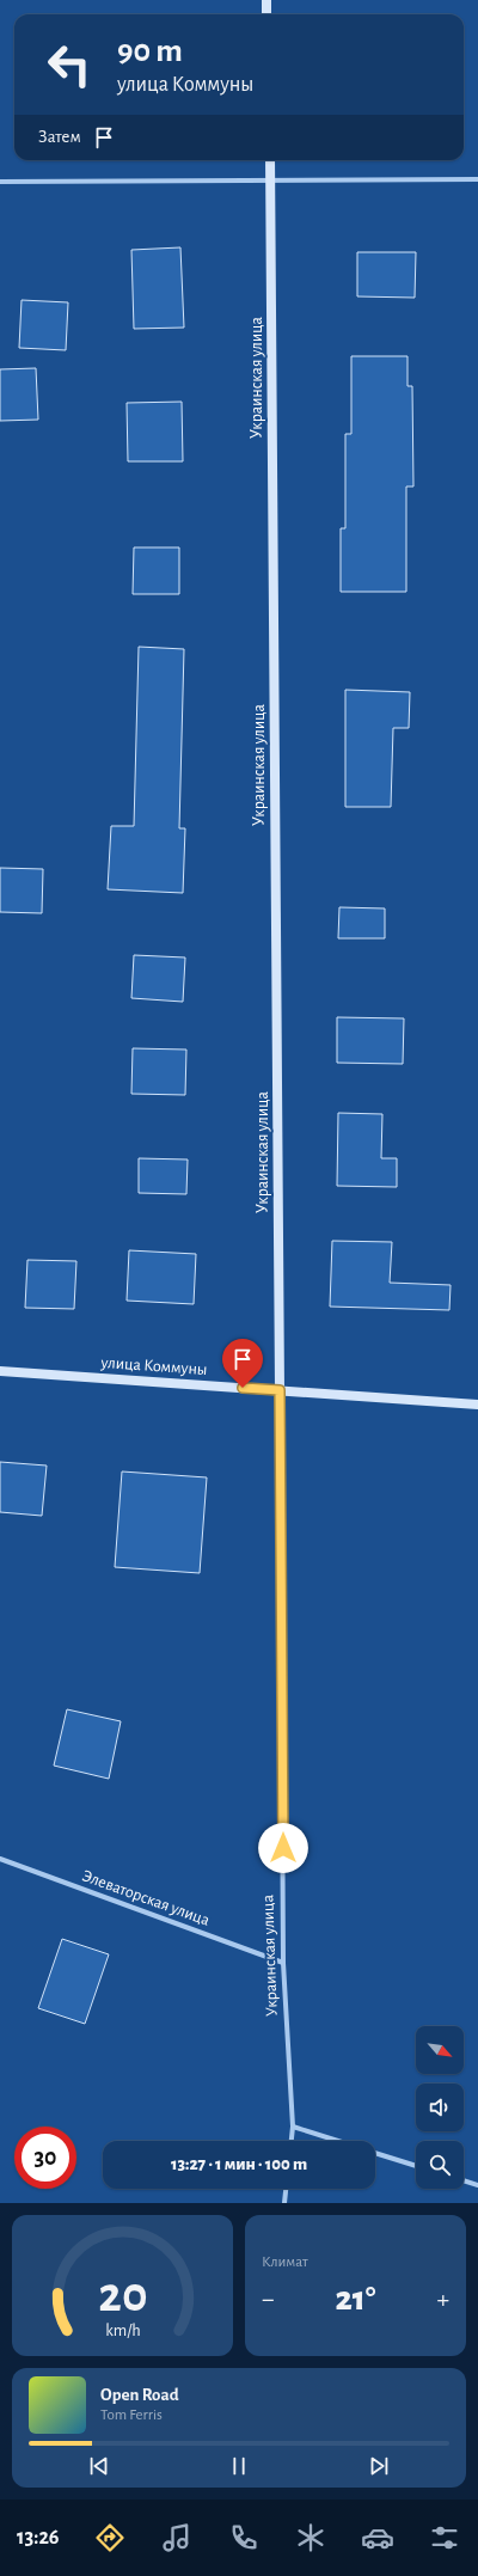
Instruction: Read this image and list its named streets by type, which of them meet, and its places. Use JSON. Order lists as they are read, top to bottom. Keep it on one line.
{"streets":{"street":["Украинская улица","улица Коммуны","Элеваторская улица"]},"crossings":[["Украинская улица","улица Коммуны"],["Украинская улица","Элеваторская улица"]],"north":"bottom right","page":{"turn":["90 m","улица Коммуны"],"then":"Затем","limit":"30","trip":"13:27 · 1 мин · 100 m","tile":"Климат","heat":["−","21°","+"],"song":["Open Road","Tom Ferris"],"tabs":"13:26","gauge":["20","km/h"]}}
